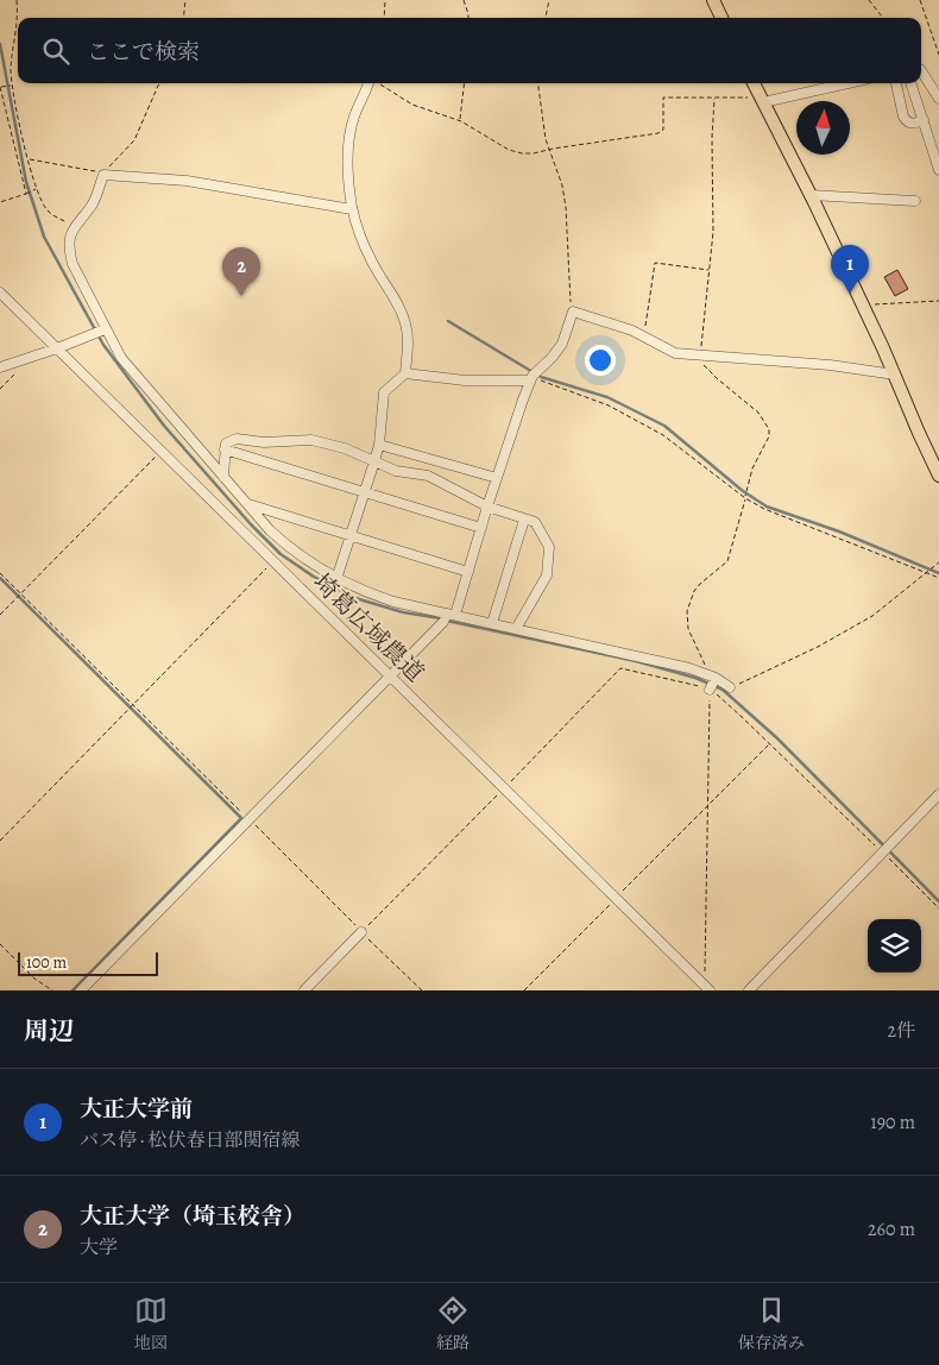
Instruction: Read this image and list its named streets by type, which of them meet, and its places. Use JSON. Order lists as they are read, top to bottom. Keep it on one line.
{"streets":{"street":["埼葛広域農道"]},"scale_bar":"100 m","north":"top","page":{"search":"ここで検索","pins":["1","2"],"scale":"100 m","heading":["周辺","2件"],"list":[{"mark":"1","name":"大正大学前","note":"バス停 · 松伏春日部関宿線","value":"190 m"},{"mark":"2","name":"大正大学（埼玉校舎）","note":"大学","value":"260 m"}],"nav":["地図","経路","保存済み"]}}
